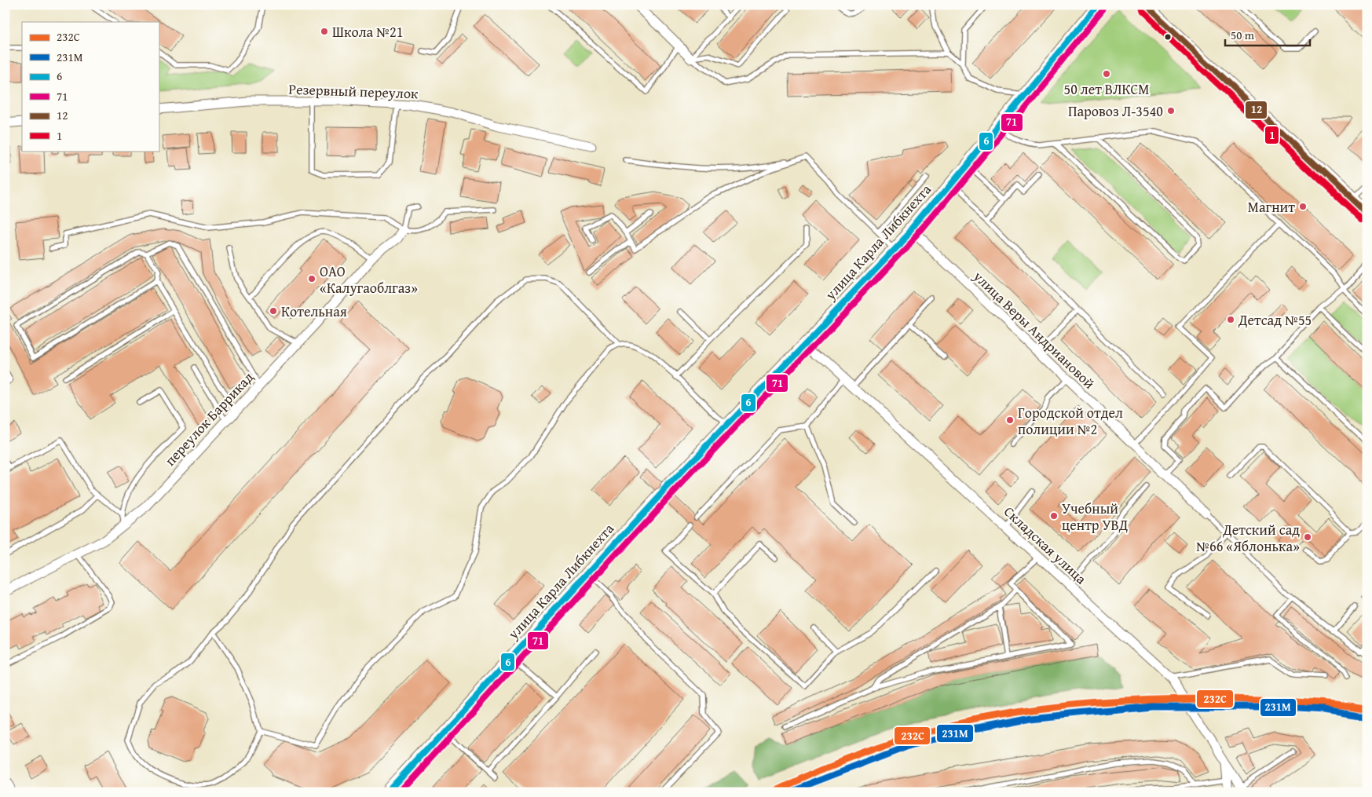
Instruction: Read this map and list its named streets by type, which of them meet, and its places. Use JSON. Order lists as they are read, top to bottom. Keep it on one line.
{"streets":{"main road":["улица Карла Либкнехта"],"street":["Резервный переулок","улица Веры Андриановой","переулок Баррикад","Складская улица"]},"crossings":[["улица Карла Либкнехта","улица Веры Андриановой"],["улица Карла Либкнехта","Складская улица"]],"places":["Школа №21","50 лет ВЛКСМ","Паровоз Л-3540","Магнит","ОАО «Калугаоблгаз»","Котельная","Детсад №55","Городской отдел полиции №2","Учебный центр УВД","Детский сад №66 «Яблонька»"],"lines":["transit line 6","transit line 12","transit line 71","transit line 1","transit line 232C","transit line 231М"],"legend":["232C","231М","6","71","12","1"],"scale_bar":"50 m"}
